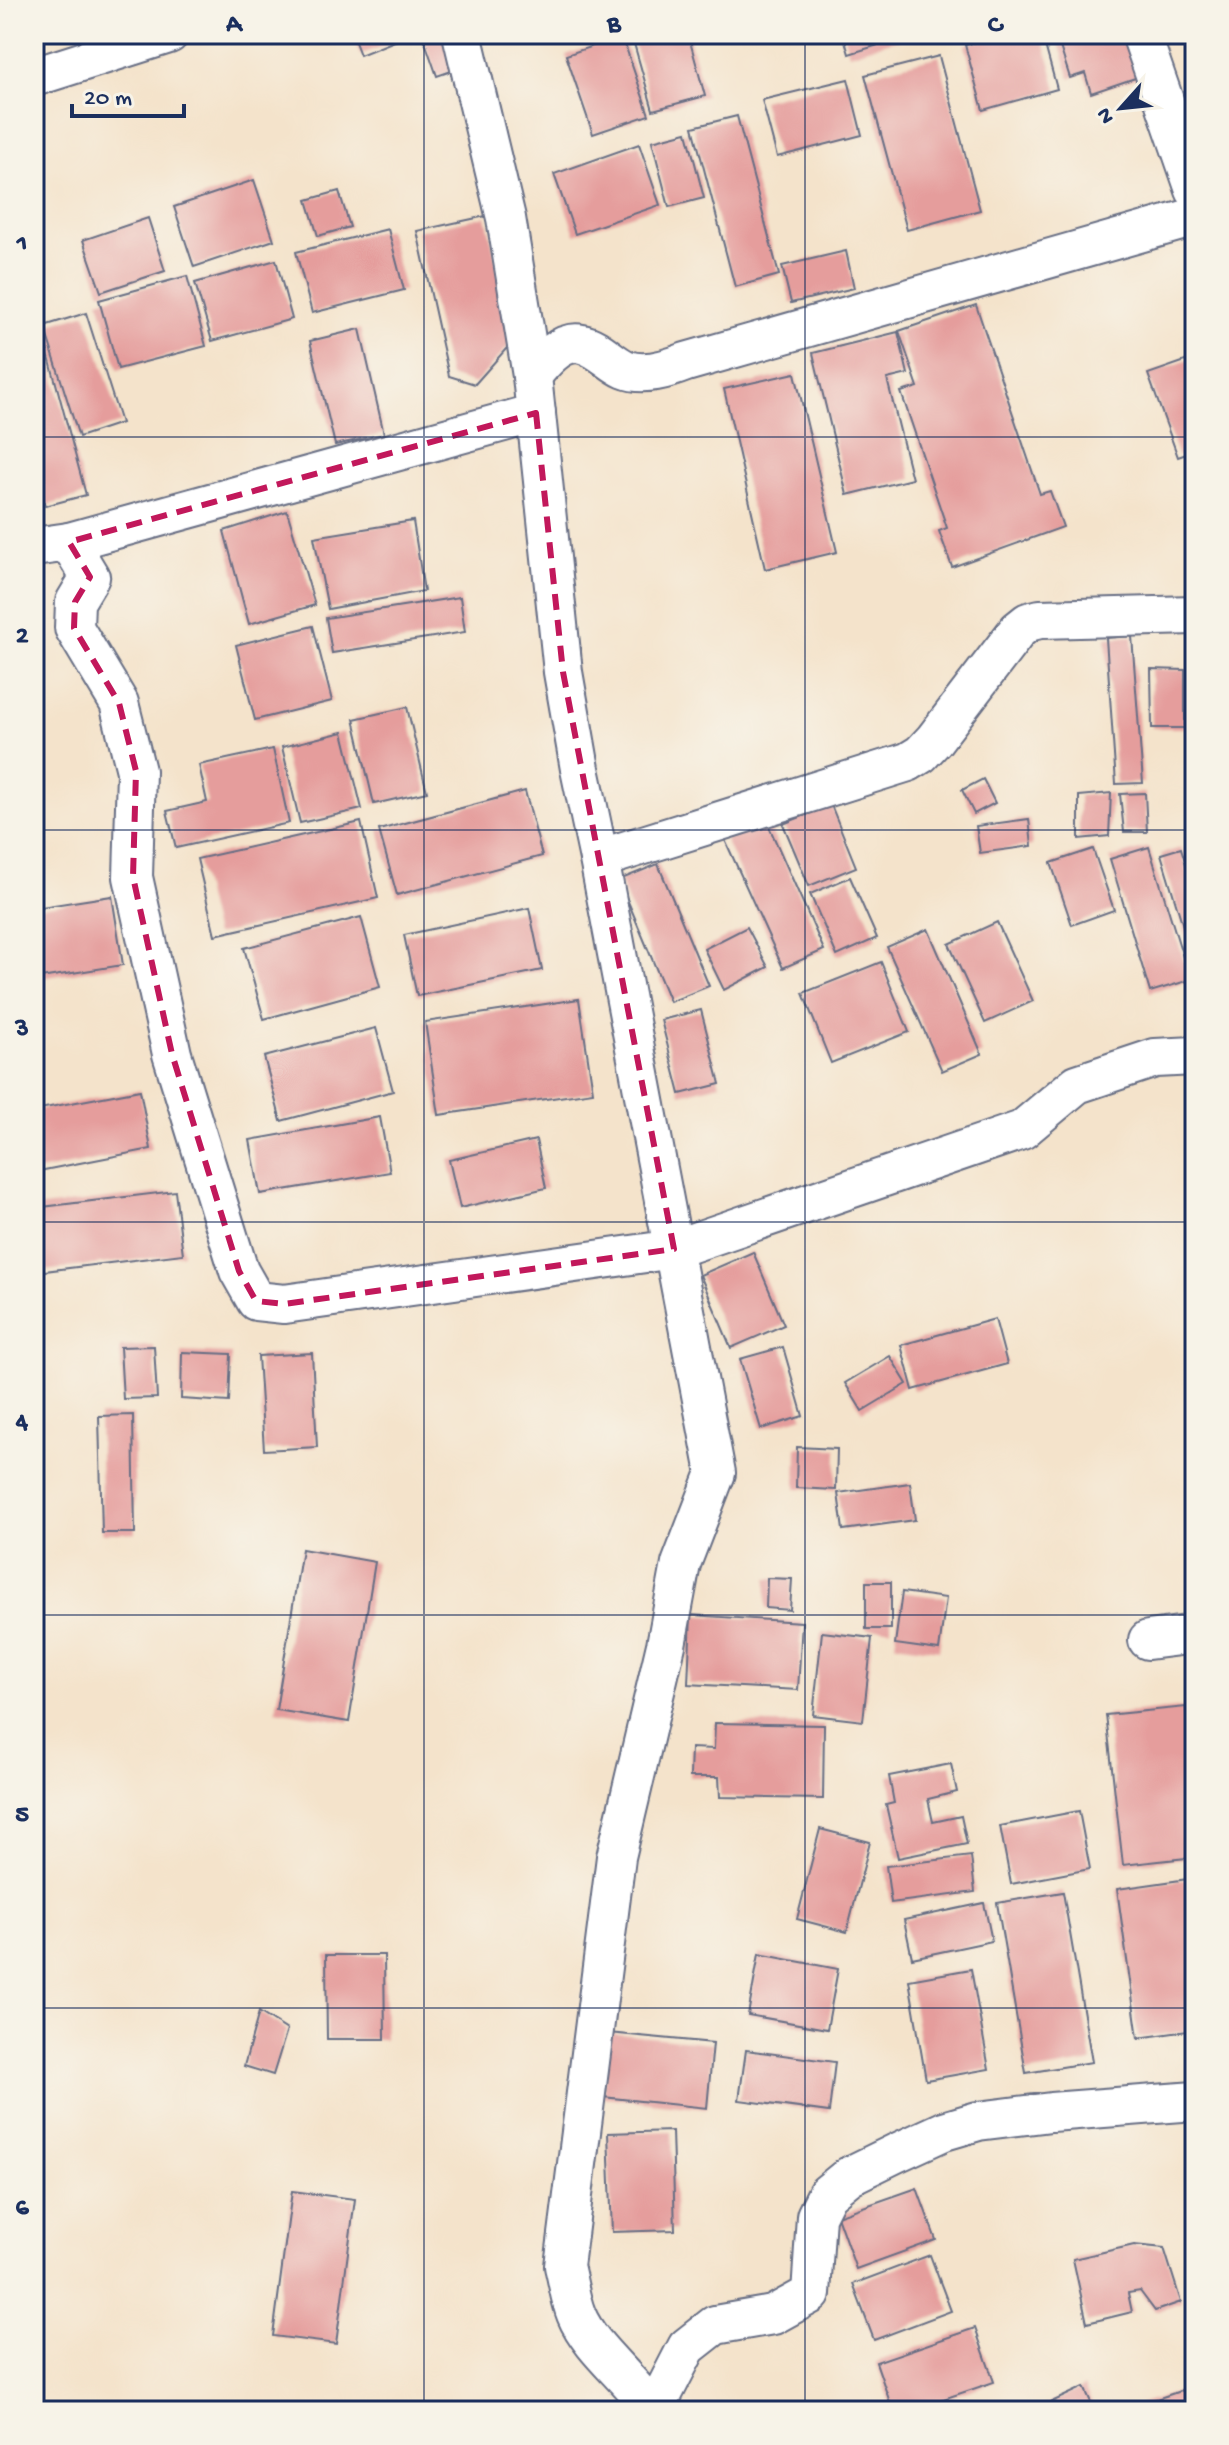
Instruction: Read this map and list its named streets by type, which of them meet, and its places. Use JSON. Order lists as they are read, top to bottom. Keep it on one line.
{"scale_bar":"20 m","north":"bottom left","grid":{"columns":["A","B","C"],"rows":["1","2","3","4","5","6"]}}
